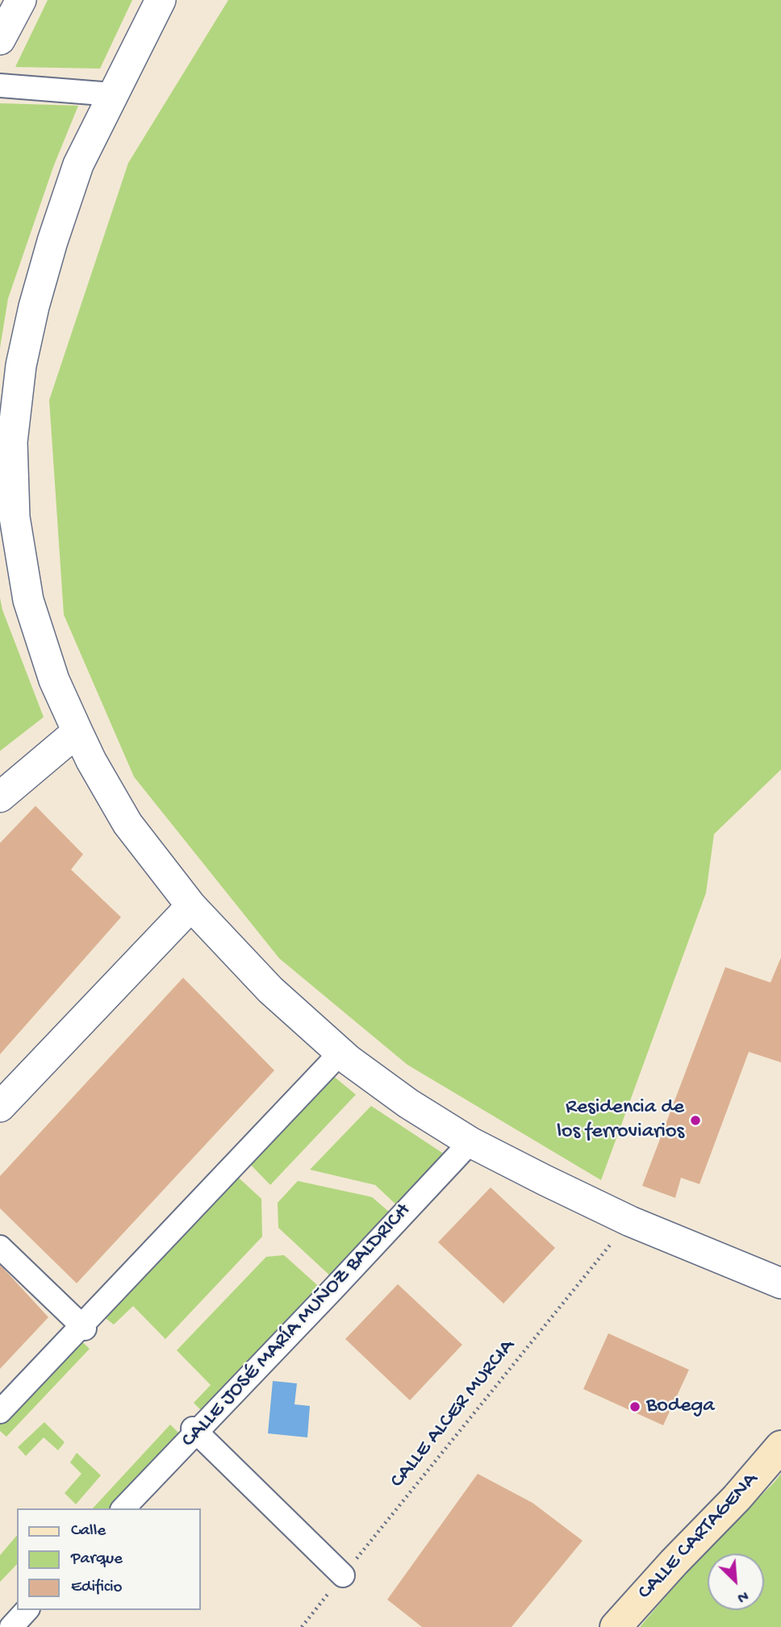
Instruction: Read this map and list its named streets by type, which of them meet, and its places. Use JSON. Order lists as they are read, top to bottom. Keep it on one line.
{"streets":{"main road":["CALLE CARTAGENA"],"street":["CALLE JOSÉ MARÍA MUÑOZ BALDRICH"],"path":["CALLE ALCER MURCIA"]},"places":["Residencia de los ferroviarios","Bodega"],"legend":["Calle","Parque","Edificio"],"north":"bottom right"}
